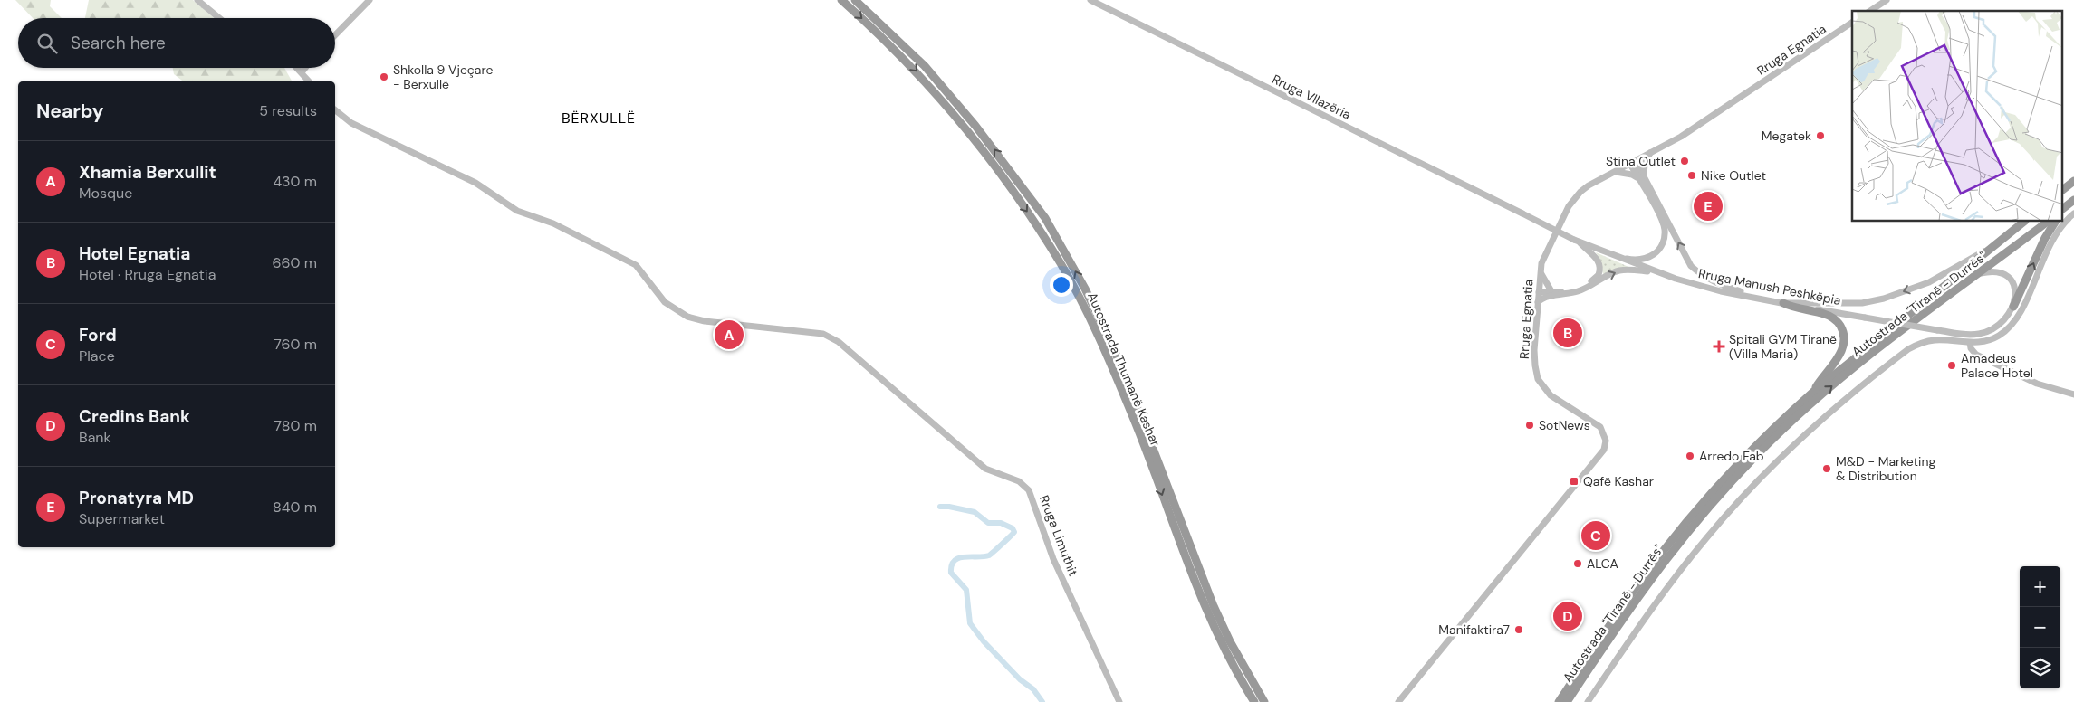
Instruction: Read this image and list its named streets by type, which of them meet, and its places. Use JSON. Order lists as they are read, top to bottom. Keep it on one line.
{"streets":{"highway":["Autostrada \"Tiranë - Durrës\"","Autostrada Thumanë Kashar"],"main road":["Rruga Egnatia","Rruga Vllazëria","Rruga Manush Peshkëpia","Rruga Limuthit"]},"crossings":[["Rruga Vllazëria","Rruga Manush Peshkëpia"]],"districts":["BËRXULLË"],"places":{"other":["Shkolla 9 Vjeçare - Bërxullë","Megatek","Stina Outlet","Nike Outlet","Amadeus Palace Hotel","SotNews","Arredo Fab","M&D - Marketing & Distribution","ALCA","Manifaktira7"],"health":["Spitali GVM Tiranë (Villa Maria)"],"transit":["Qafë Kashar"]},"page":{"search":"Search here","heading":["Nearby","5 results"],"list":[{"mark":"A","name":"Xhamia Berxullit","note":"Mosque","value":"430 m"},{"mark":"B","name":"Hotel Egnatia","note":"Hotel · Rruga Egnatia","value":"660 m"},{"mark":"C","name":"Ford","note":"Place","value":"760 m"},{"mark":"D","name":"Credins Bank","note":"Bank","value":"780 m"},{"mark":"E","name":"Pronatyra MD","note":"Supermarket","value":"840 m"}],"pins":["E","B","A","C","D"],"map_buttons":["+","−"]}}
